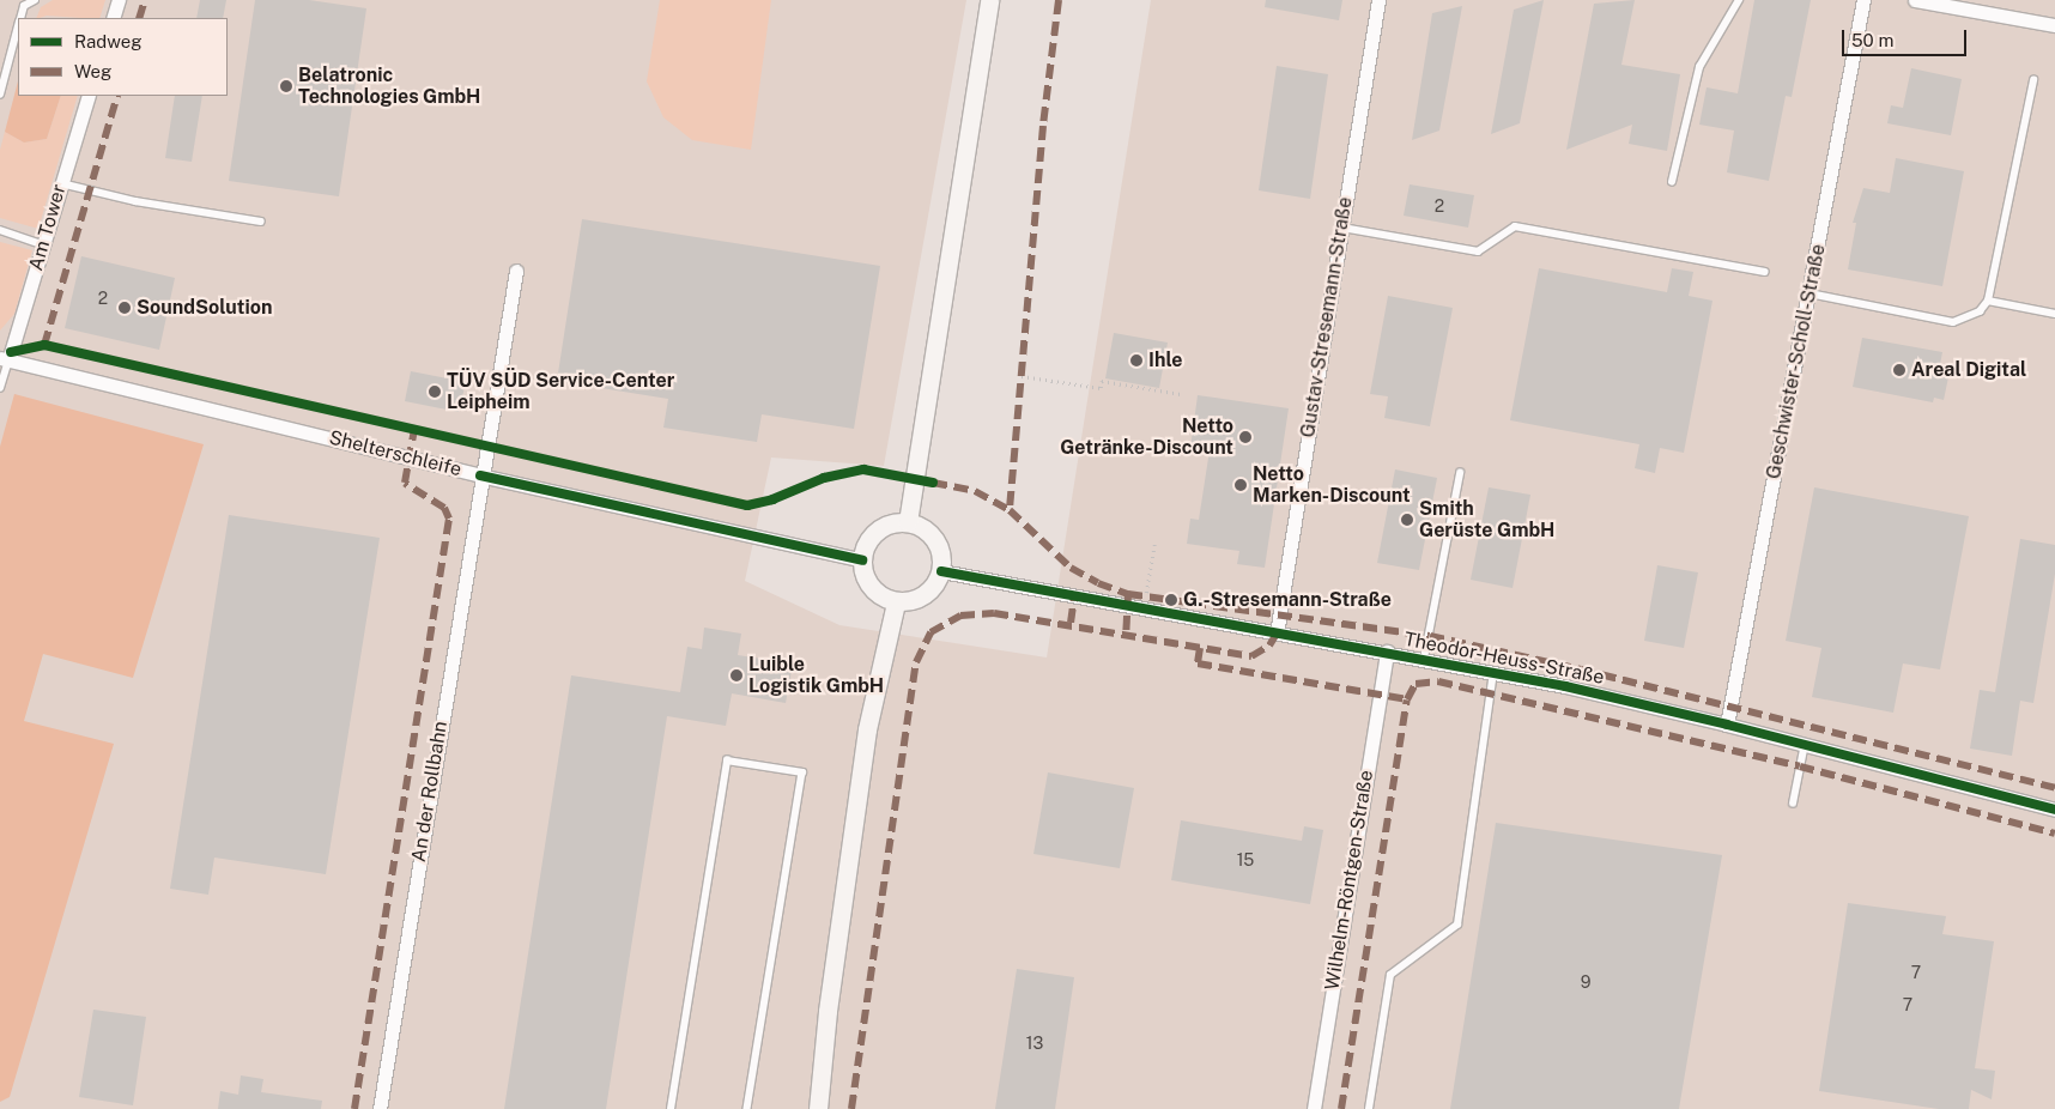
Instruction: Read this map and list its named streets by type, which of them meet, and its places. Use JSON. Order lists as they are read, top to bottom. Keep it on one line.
{"streets":{"street":["Am Tower","Gustav-Stresemann-Straße","Geschwister-Scholl-Straße","Shelterschleife","Theodor-Heuss-Straße","An der Rollbahn","Wilhelm-Röntgen-Straße"]},"crossings":[["Am Tower","Shelterschleife"],["Gustav-Stresemann-Straße","Theodor-Heuss-Straße"],["Geschwister-Scholl-Straße","Theodor-Heuss-Straße"],["Shelterschleife","Theodor-Heuss-Straße"],["Shelterschleife","An der Rollbahn"],["Theodor-Heuss-Straße","Wilhelm-Röntgen-Straße"]],"places":["Belatronic Technologies GmbH","SoundSolution","Ihle","Areal Digital","TÜV SÜD Service-Center Leipheim","Netto Getränke-Discount","Netto Marken-Discount","Smith Gerüste GmbH","G.-Stresemann-Straße","Luible Logistik GmbH"],"house_numbers":["2","2","15","7","9","7","13"],"legend":["Radweg","Weg"],"scale_bar":"50 m"}
